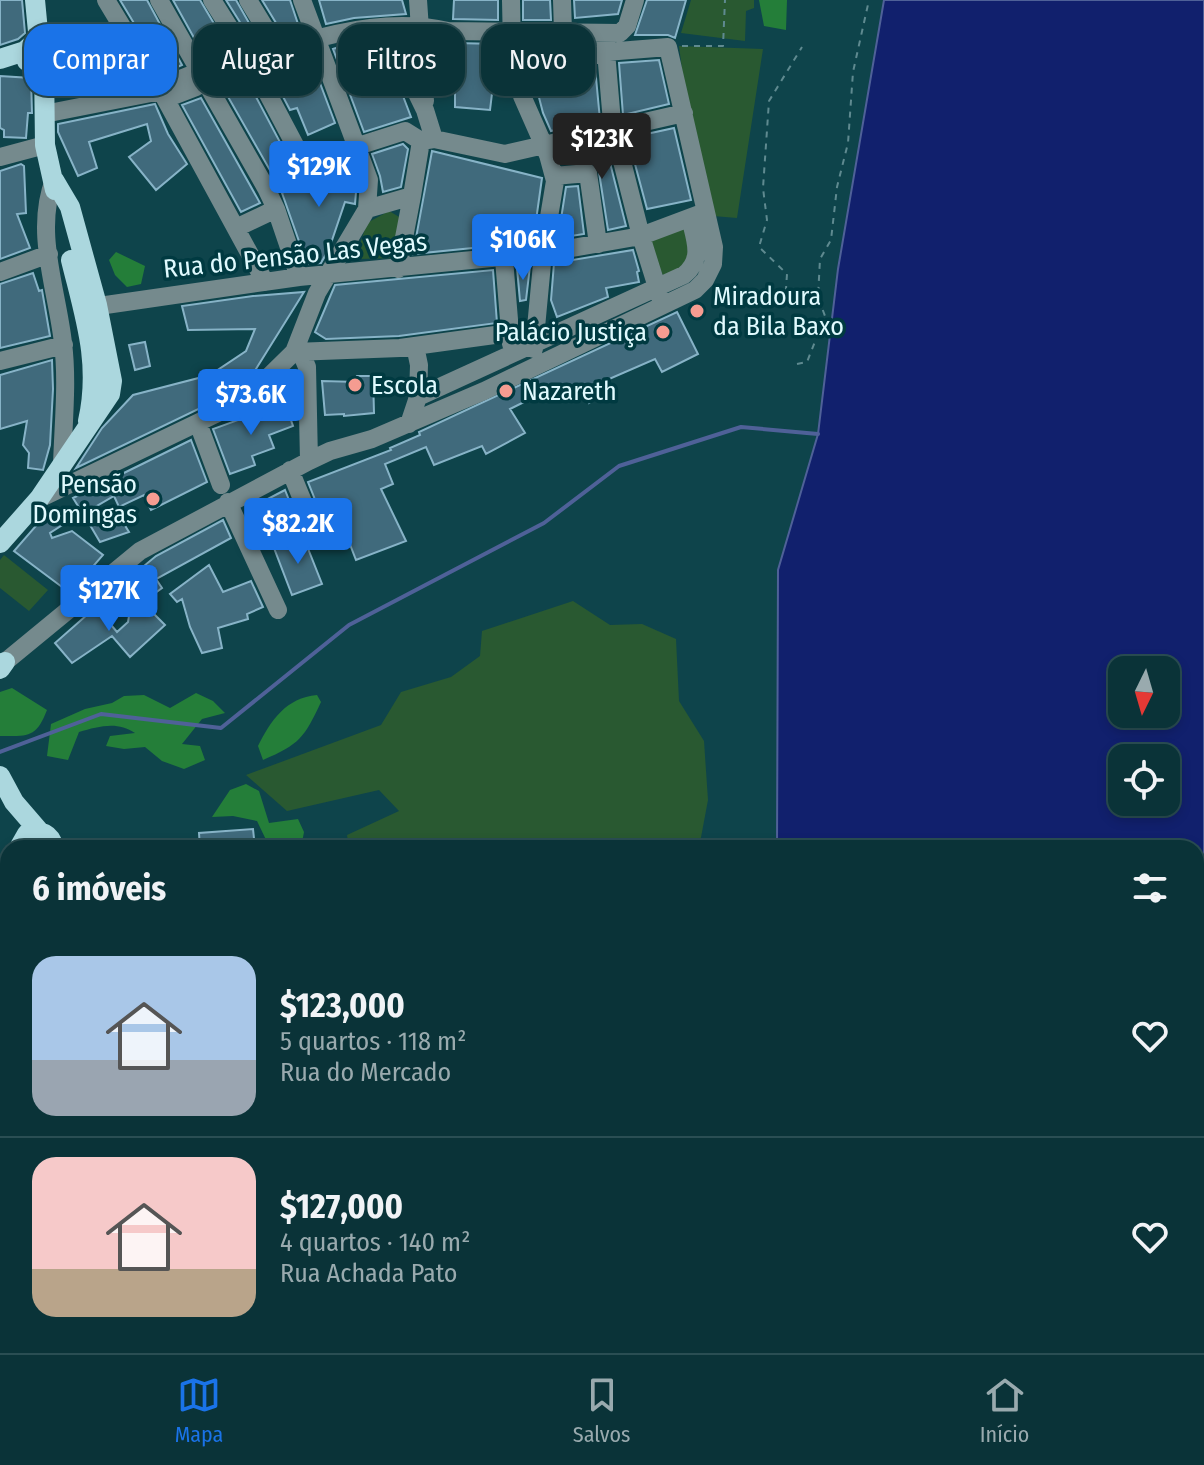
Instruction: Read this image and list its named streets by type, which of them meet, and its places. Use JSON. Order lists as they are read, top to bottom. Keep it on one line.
{"streets":{"street":["Rua do Pensão Las Vegas"]},"places":["Miradoura da Bila Baxo","Palácio Justiça","Escola","Nazareth","Pensão Domingas"],"north":"bottom","page":{"chip":["Comprar","Alugar","Filtros","Novo"],"price":["$123K","$129K","$106K","$73.6K","$82.2K","$127K"],"heading":"6 imóveis","list":[{"name":"$123,000","note":"5 quartos · 118 m² · Rua do Mercado"},{"name":"$127,000","note":"4 quartos · 140 m² · Rua Achada Pato"}],"tabs":["Mapa","Salvos","Início"]}}
